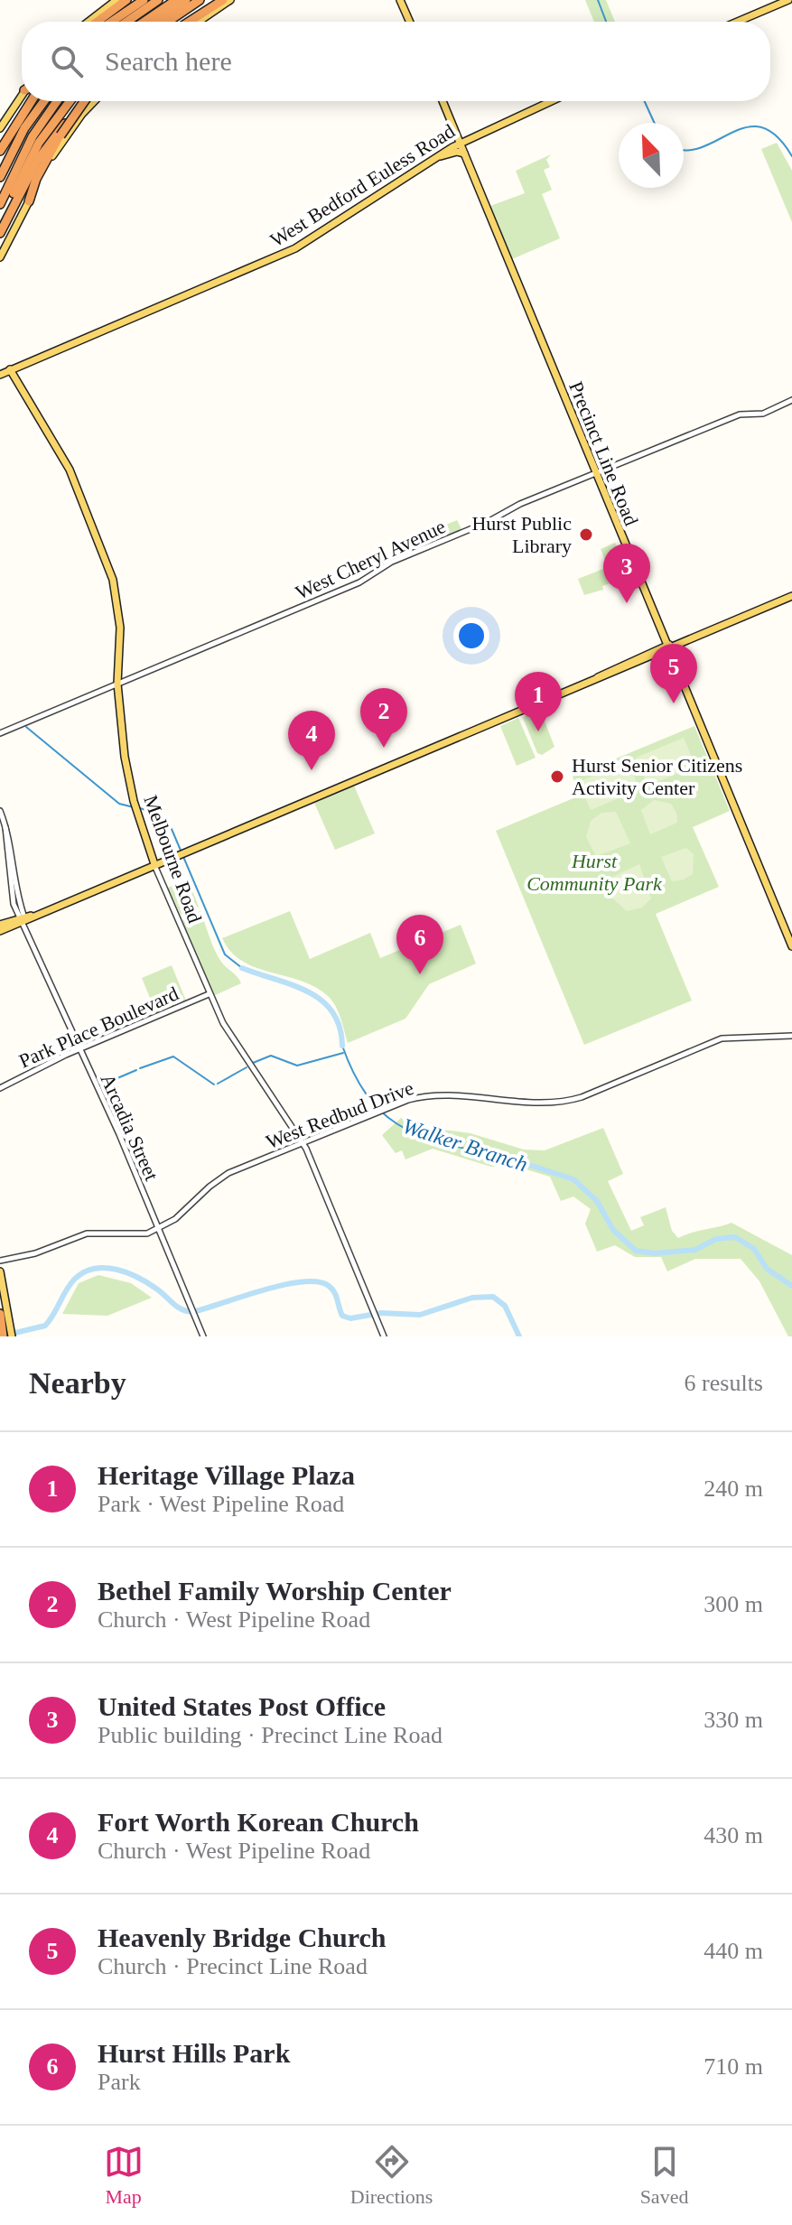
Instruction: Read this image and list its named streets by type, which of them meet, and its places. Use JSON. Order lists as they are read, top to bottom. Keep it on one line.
{"streets":{"main road":["West Bedford Euless Road","Precinct Line Road","Melbourne Road"],"street":["West Cheryl Avenue","Park Place Boulevard","West Redbud Drive","Arcadia Street"]},"crossings":[["West Bedford Euless Road","Precinct Line Road"],["West Bedford Euless Road","Melbourne Road"],["Precinct Line Road","West Cheryl Avenue"],["West Cheryl Avenue","Melbourne Road"],["Melbourne Road","Park Place Boulevard"],["Melbourne Road","West Redbud Drive"],["Park Place Boulevard","Arcadia Street"],["West Redbud Drive","Arcadia Street"]],"water":["Walker Branch"],"parks":["Hurst Community Park"],"places":["Hurst Public Library","Hurst Senior Citizens Activity Center"],"north":"top left","page":{"search":"Search here","pins":["3","5","1","2","4","6"],"heading":["Nearby","6 results"],"list":[{"mark":"1","name":"Heritage Village Plaza","note":"Park · West Pipeline Road","value":"240 m"},{"mark":"2","name":"Bethel Family Worship Center","note":"Church · West Pipeline Road","value":"300 m"},{"mark":"3","name":"United States Post Office","note":"Public building · Precinct Line Road","value":"330 m"},{"mark":"4","name":"Fort Worth Korean Church","note":"Church · West Pipeline Road","value":"430 m"},{"mark":"5","name":"Heavenly Bridge Church","note":"Church · Precinct Line Road","value":"440 m"},{"mark":"6","name":"Hurst Hills Park","note":"Park","value":"710 m"}],"nav":["Map","Directions","Saved"]}}
